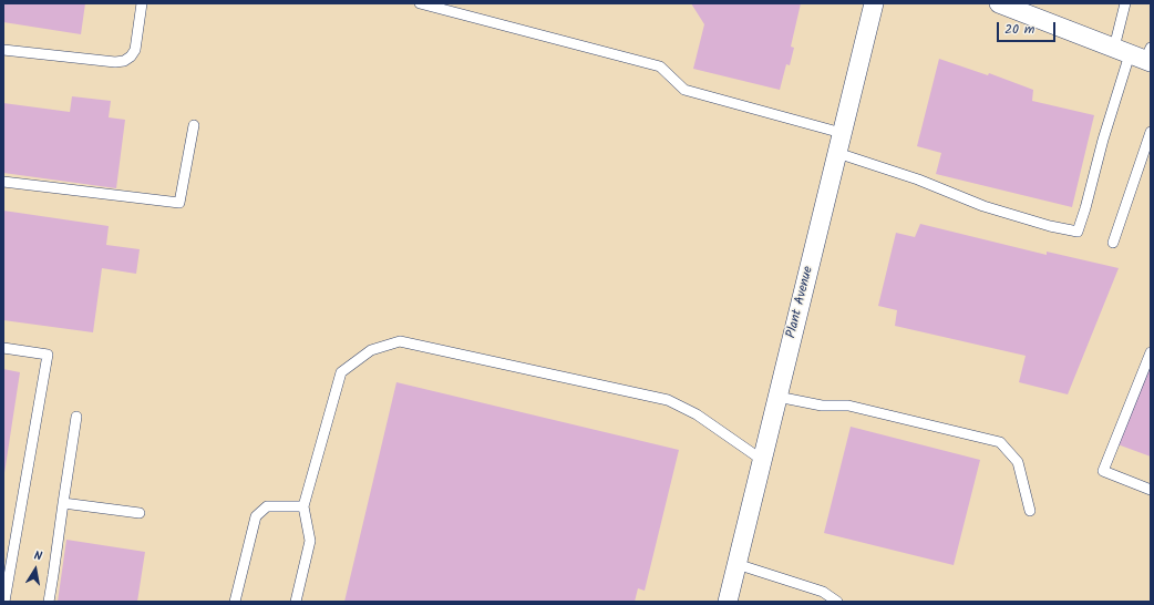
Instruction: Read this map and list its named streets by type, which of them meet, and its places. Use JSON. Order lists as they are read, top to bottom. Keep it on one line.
{"streets":{"street":["Plant Avenue"]},"scale_bar":"20 m","north":"top"}
